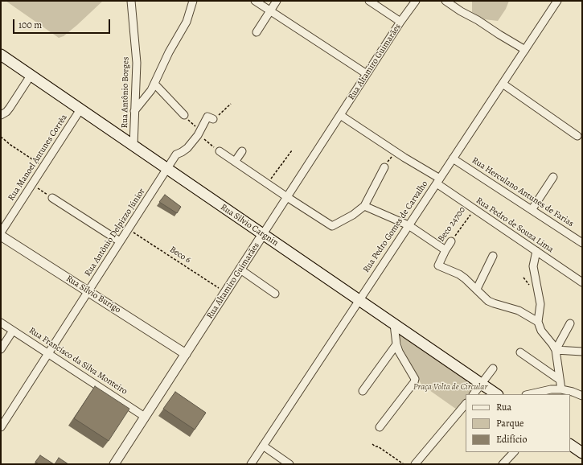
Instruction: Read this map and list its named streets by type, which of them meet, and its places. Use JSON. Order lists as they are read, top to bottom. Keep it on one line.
{"streets":{"main road":["Rua Sílvio Cargnin"],"street":["Rua Altamiro Guimarães","Rua Antônio Borges","Rua Manoel Antunes Corrêa","Rua Herculano Antunes de Farias","Beco 24700","Rua Pedro de Souza Lima","Rua Pedro Gomes de Carvalho","Rua Antônio Delpizzo Júnior","Rua Sílvio Burigo","Rua Francisco da Silva Monteiro"],"path":["Beco 6"]},"crossings":[["Rua Altamiro Guimarães","Rua Sílvio Cargnin"],["Rua Altamiro Guimarães","Rua Pedro de Souza Lima"],["Rua Altamiro Guimarães","Beco 6"],["Rua Altamiro Guimarães","Rua Sílvio Burigo"],["Rua Altamiro Guimarães","Rua Francisco da Silva Monteiro"],["Rua Antônio Borges","Rua Sílvio Cargnin"],["Rua Manoel Antunes Corrêa","Rua Sílvio Cargnin"],["Rua Herculano Antunes de Farias","Rua Pedro Gomes de Carvalho"],["Beco 24700","Rua Pedro de Souza Lima"],["Rua Sílvio Cargnin","Rua Pedro Gomes de Carvalho"],["Rua Sílvio Cargnin","Rua Antônio Delpizzo Júnior"],["Rua Pedro de Souza Lima","Rua Pedro Gomes de Carvalho"],["Rua Antônio Delpizzo Júnior","Beco 6"],["Rua Antônio Delpizzo Júnior","Rua Sílvio Burigo"],["Rua Antônio Delpizzo Júnior","Rua Francisco da Silva Monteiro"]],"parks":["Praça Volta de Circular"],"legend":["Rua","Parque","Edifício"],"scale_bar":"100 m"}
